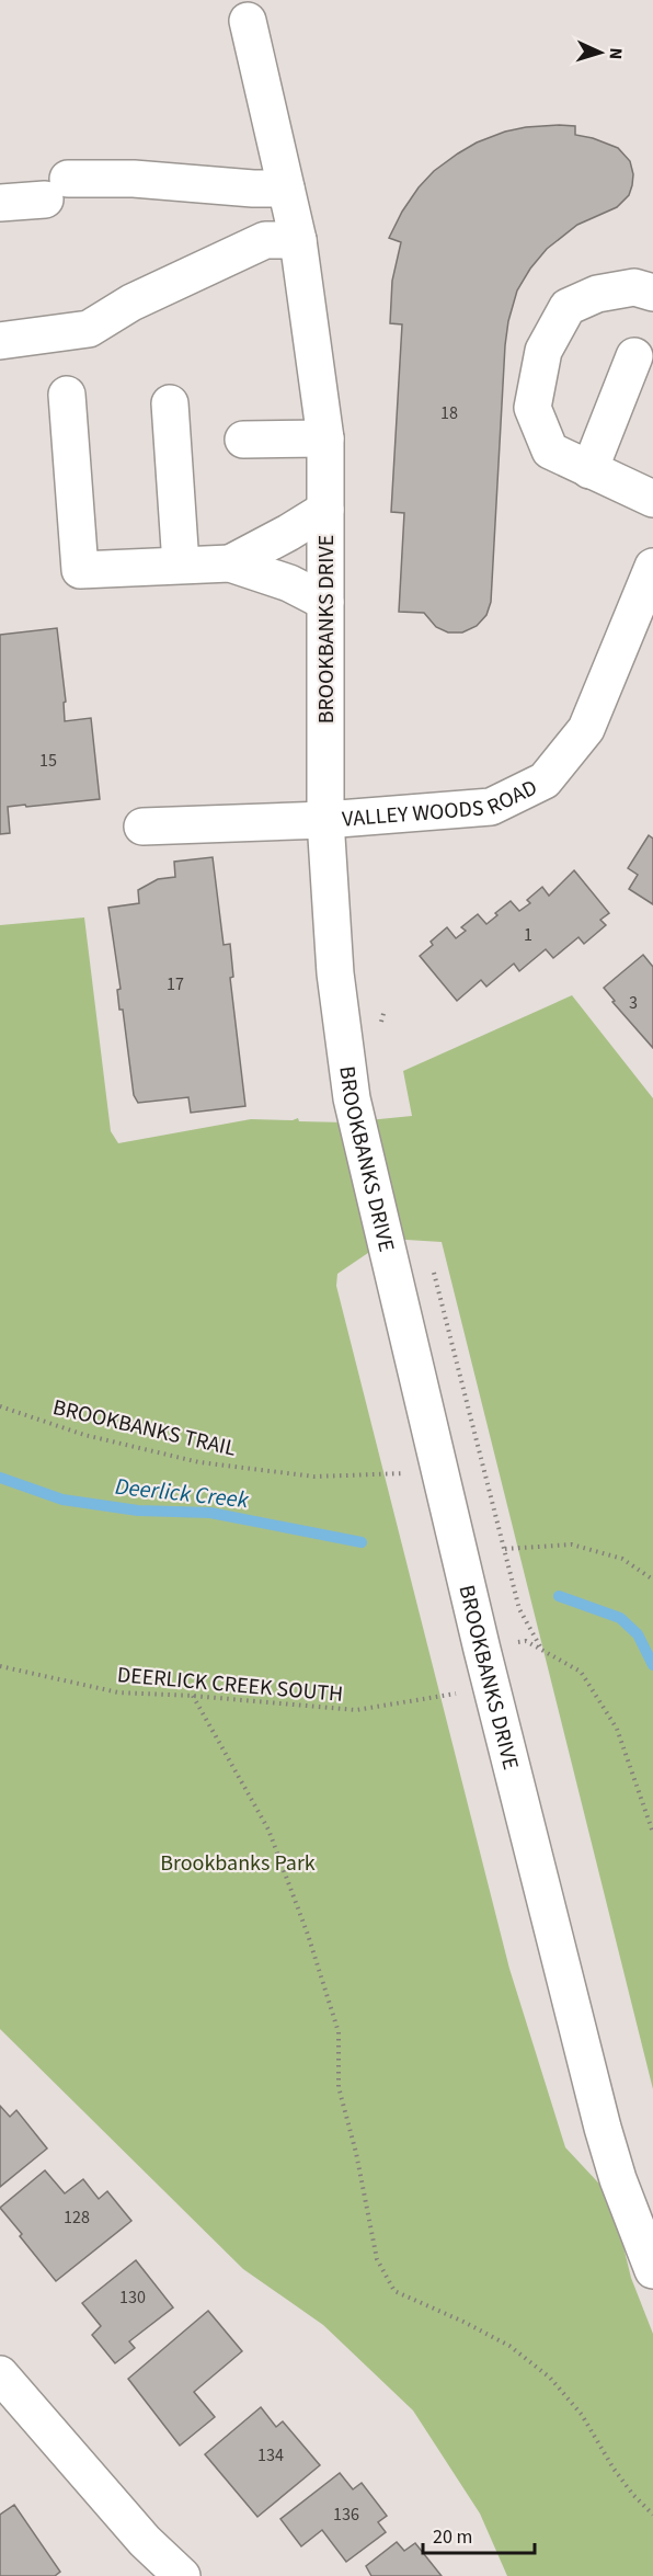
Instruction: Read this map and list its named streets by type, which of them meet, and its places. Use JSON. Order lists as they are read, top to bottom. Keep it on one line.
{"streets":{"street":["BROOKBANKS DRIVE","VALLEY WOODS ROAD"],"path":["BROOKBANKS TRAIL","DEERLICK CREEK SOUTH"]},"crossings":[["BROOKBANKS DRIVE","VALLEY WOODS ROAD"],["BROOKBANKS DRIVE","BROOKBANKS TRAIL"]],"water":["Deerlick Creek"],"parks":["Brookbanks Park"],"house_numbers":["18","15","1","17","3","128","130","134","136"],"scale_bar":"20 m","north":"right"}
